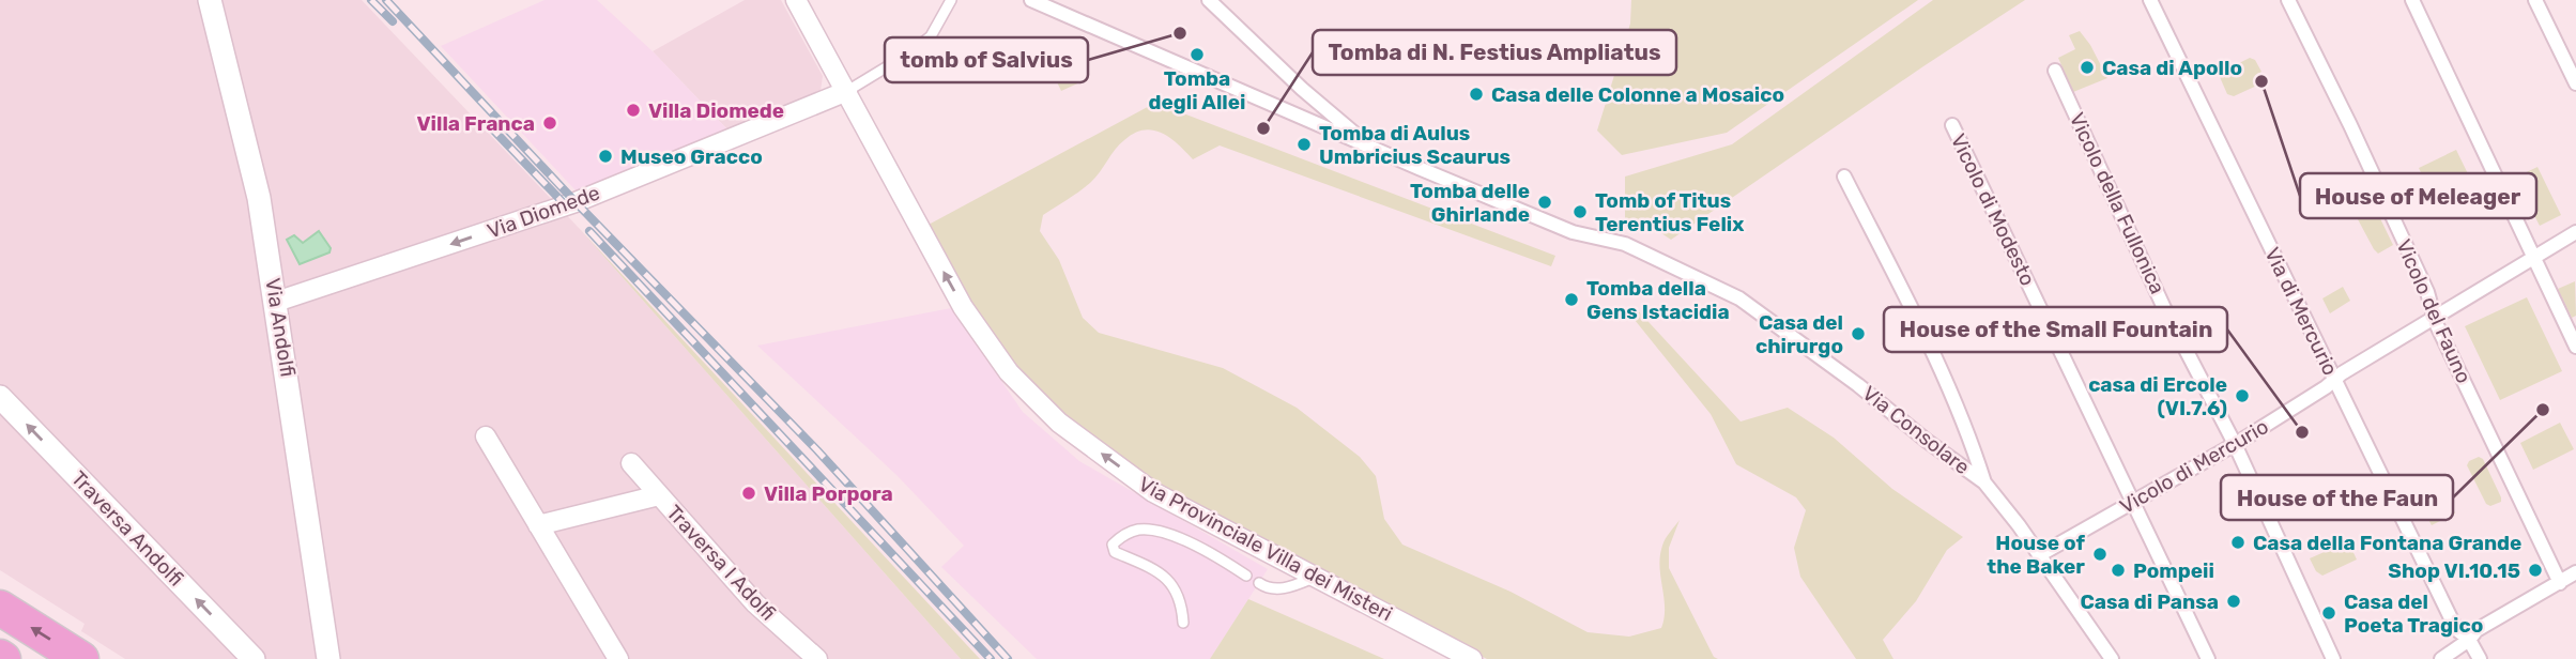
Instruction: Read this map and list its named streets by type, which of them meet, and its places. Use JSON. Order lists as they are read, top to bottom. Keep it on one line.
{"streets":{"street":["Vicolo della Fullonica","Vicolo di Modesto","Via Diomede","Via di Mercurio","Vicolo del Fauno","Via Andolfi","Via Consolare","Vicolo di Mercurio","Traversa Andolfi","Via Provinciale Villa dei Misteri","Traversa I Adolfi"]},"crossings":[["Vicolo della Fullonica","Vicolo di Mercurio"],["Vicolo di Modesto","Vicolo di Mercurio"],["Via Diomede","Via Andolfi"],["Via Diomede","Via Provinciale Villa dei Misteri"],["Via di Mercurio","Vicolo di Mercurio"],["Vicolo del Fauno","Vicolo di Mercurio"],["Via Consolare","Vicolo di Mercurio"]],"one_way":["Via Diomede","Traversa Andolfi","Via Provinciale Villa dei Misteri"],"places":["tomb of Salvius","Tomba degli Allei","Casa di Apollo","House of Meleager","Casa delle Colonne a Mosaico","Villa Diomede","Villa Franca","Tomba di N. Festius Ampliatus","Tomba di Aulus Umbricius Scaurus","Museo Gracco","Tomba delle Ghirlande","Tomb of Titus Terentius Felix","Tomba della Gens Istacidia","Casa del chirurgo","casa di Ercole (VI.7.6)","House of the Faun","House of the Small Fountain","Villa Porpora","Casa della Fontana Grande","House of the Baker","Pompeii","Shop VI.10.15","Casa di Pansa","Casa del Poeta Tragico"]}
